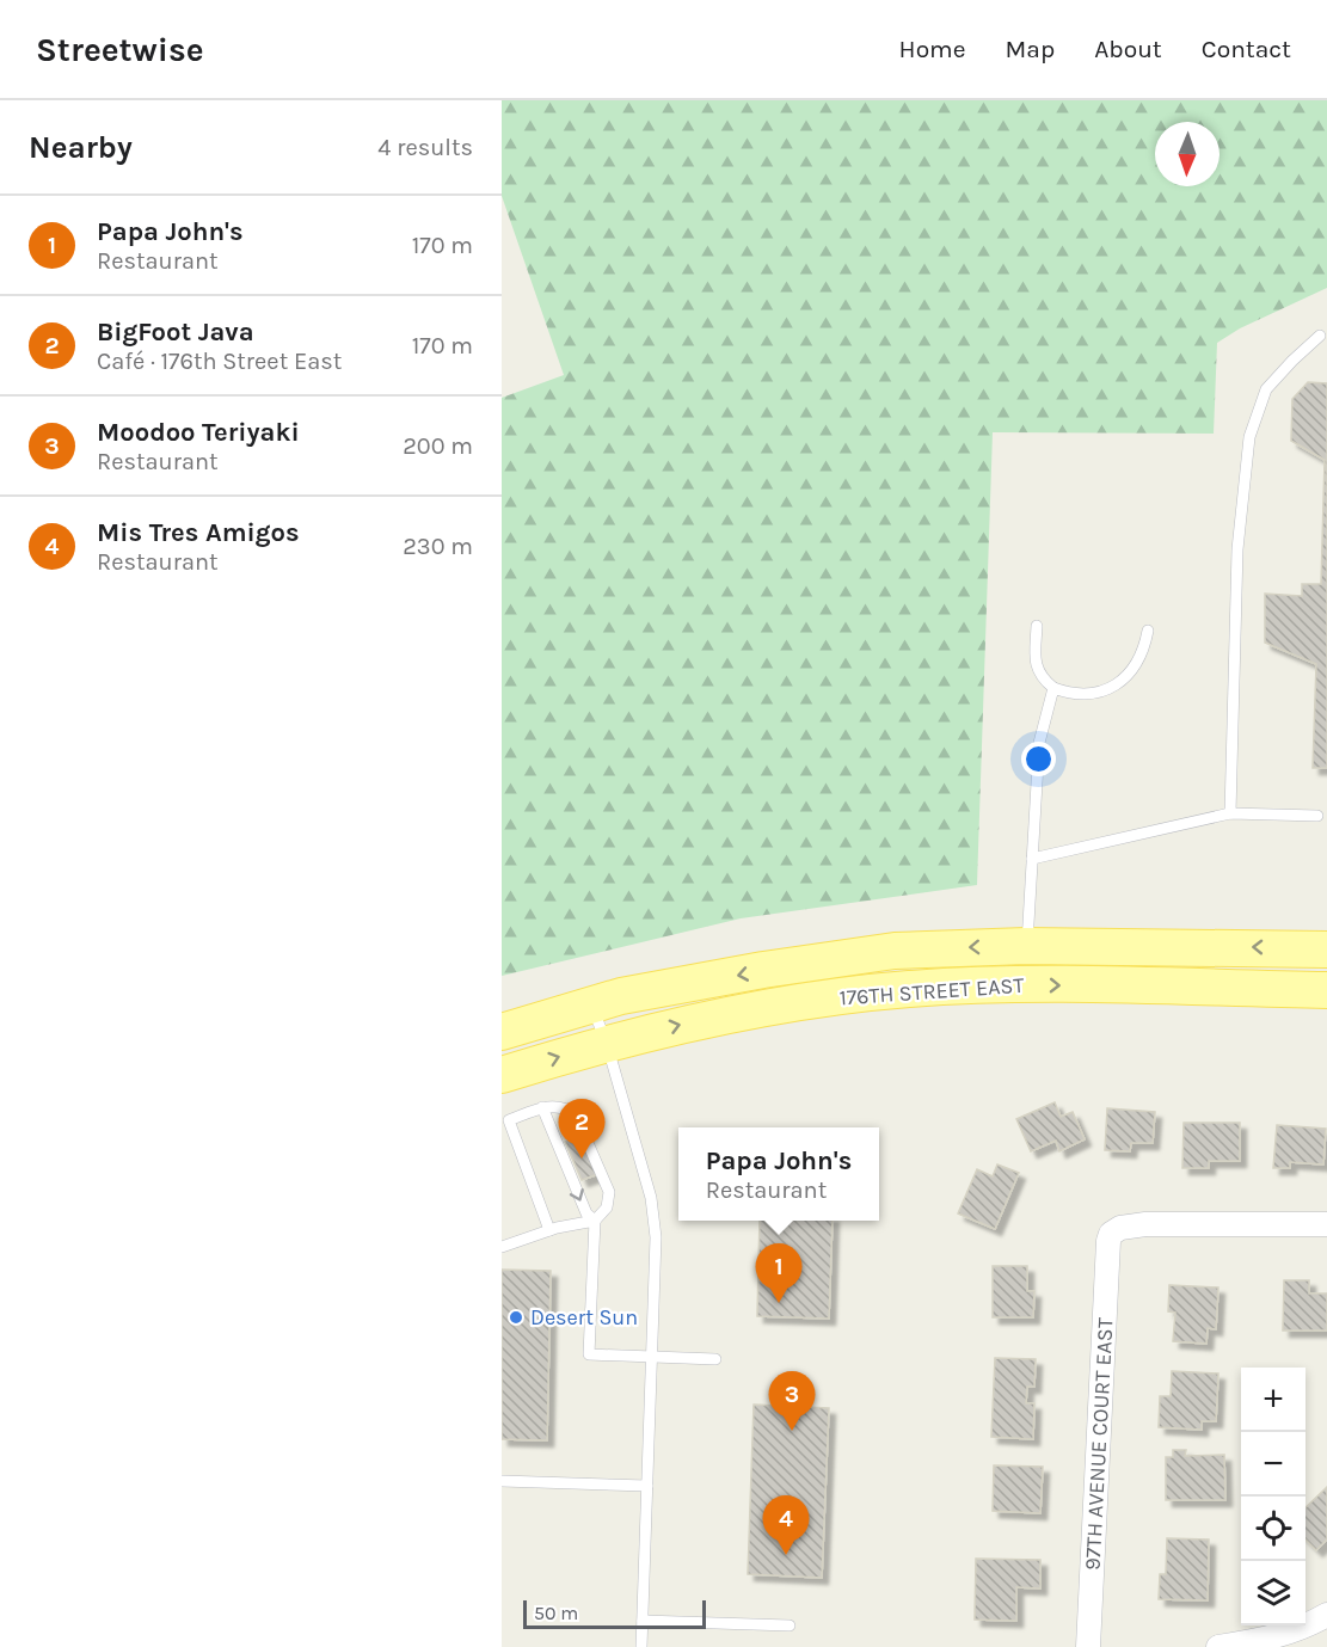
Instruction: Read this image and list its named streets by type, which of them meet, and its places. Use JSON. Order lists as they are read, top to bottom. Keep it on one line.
{"streets":{"main road":["176TH STREET EAST"],"street":["97TH AVENUE COURT EAST"]},"places":["Desert Sun"],"scale_bar":"50 m","north":"bottom","page":{"header":"Streetwise","nav":["Home","Map","About","Contact"],"heading":["Nearby","4 results"],"list":[{"mark":"1","name":"Papa John's","note":"Restaurant","value":"170 m"},{"mark":"2","name":"BigFoot Java","note":"Café · 176th Street East","value":"170 m"},{"mark":"3","name":"Moodoo Teriyaki","note":"Restaurant","value":"200 m"},{"mark":"4","name":"Mis Tres Amigos","note":"Restaurant","value":"230 m"}],"pins":["2","1","3","4"],"popup":["Papa John's","Restaurant"],"map_buttons":["+","−"],"scale":"50 m"}}
